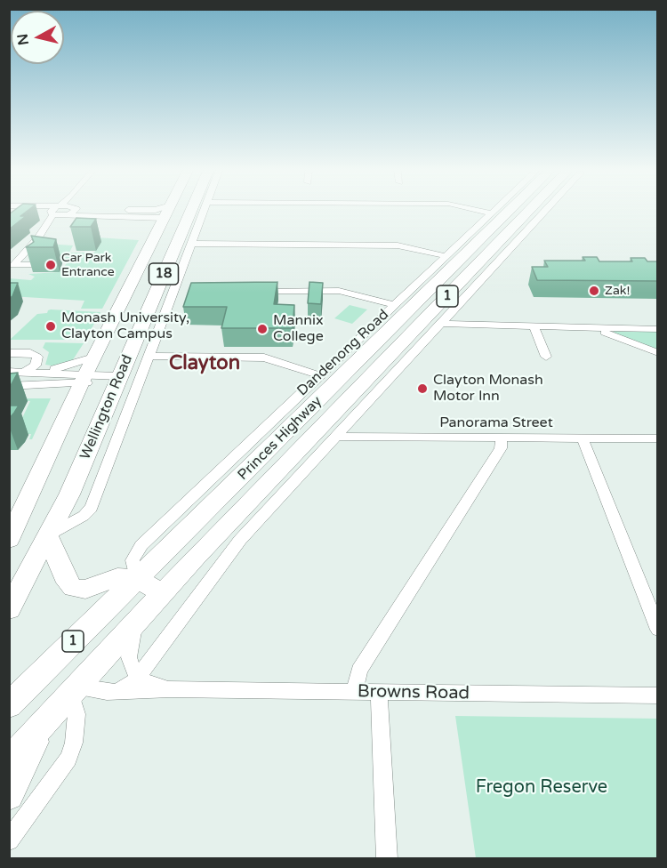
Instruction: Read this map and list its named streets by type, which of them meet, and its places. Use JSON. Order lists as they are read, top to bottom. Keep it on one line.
{"streets":{"highway":["18","1","Wellington Road","Princes Highway"],"street":["Dandenong Road","Panorama Street","Browns Road"]},"crossings":[["1","Princes Highway"],["1","Browns Road"],["Dandenong Road","Princes Highway"],["Princes Highway","Browns Road"]],"districts":["Clayton"],"parks":["Fregon Reserve"],"places":["Car Park Entrance","Zak!","Monash University, Clayton Campus","Mannix College","Clayton Monash Motor Inn"],"north":"left"}
